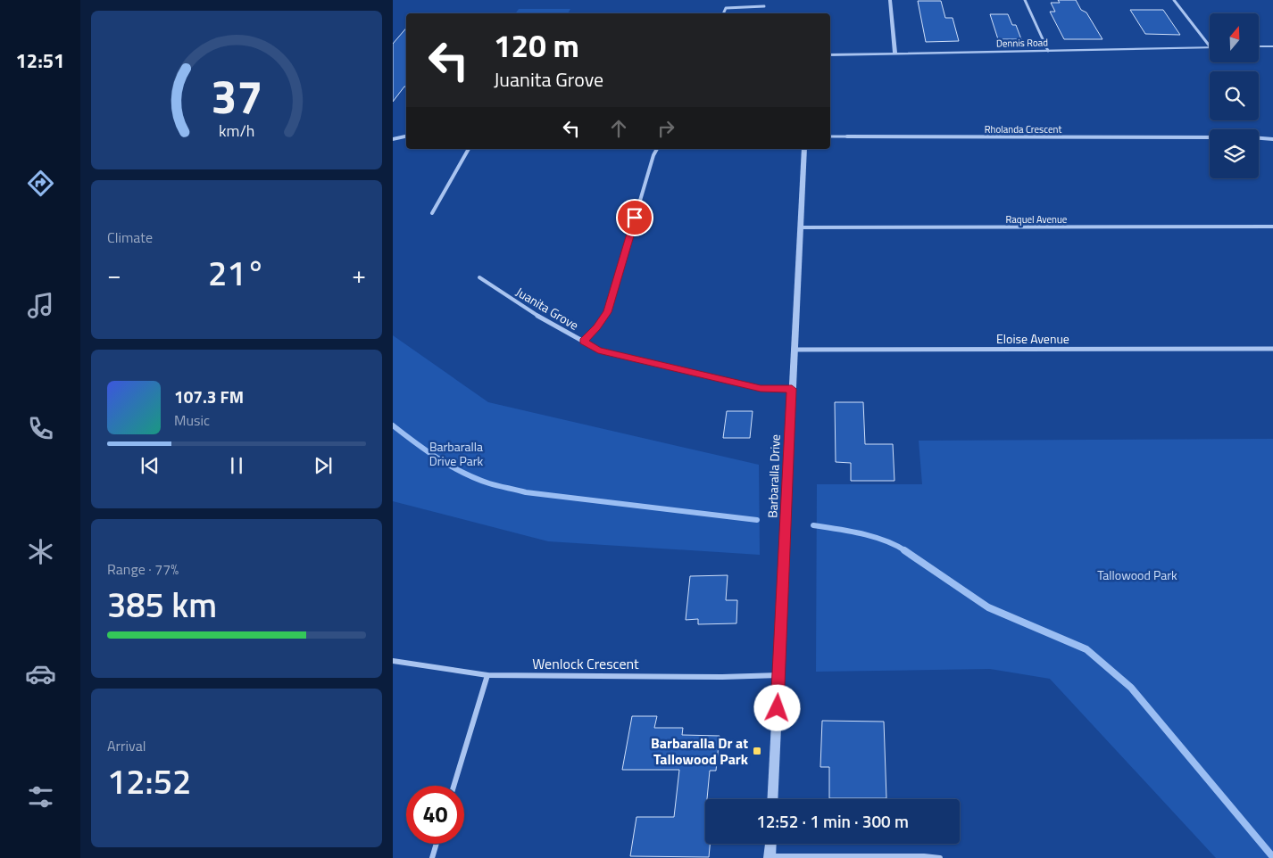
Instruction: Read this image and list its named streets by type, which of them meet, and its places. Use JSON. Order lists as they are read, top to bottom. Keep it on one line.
{"streets":{"street":["Dennis Road","Rholanda Crescent","Raquel Avenue","Juanita Grove","Eloise Avenue","Barbaralla Drive","Wenlock Crescent"]},"crossings":[["Raquel Avenue","Barbaralla Drive"],["Juanita Grove","Barbaralla Drive"],["Eloise Avenue","Barbaralla Drive"],["Barbaralla Drive","Wenlock Crescent"]],"parks":["Barbaralla Drive Park","Tallowood Park"],"places":{"transit":["Barbaralla Dr at Tallowood Park"]},"north":"top","page":{"tabs":"12:51","turn":["120 m","Juanita Grove"],"tile":["Climate",["Range · 77%","385 km"],["Arrival","12:52"]],"heat":["−","21°","+"],"song":["107.3 FM","Music"],"limit":"40","trip":"12:52 · 1 min · 300 m","gauge":["37","km/h"]}}
